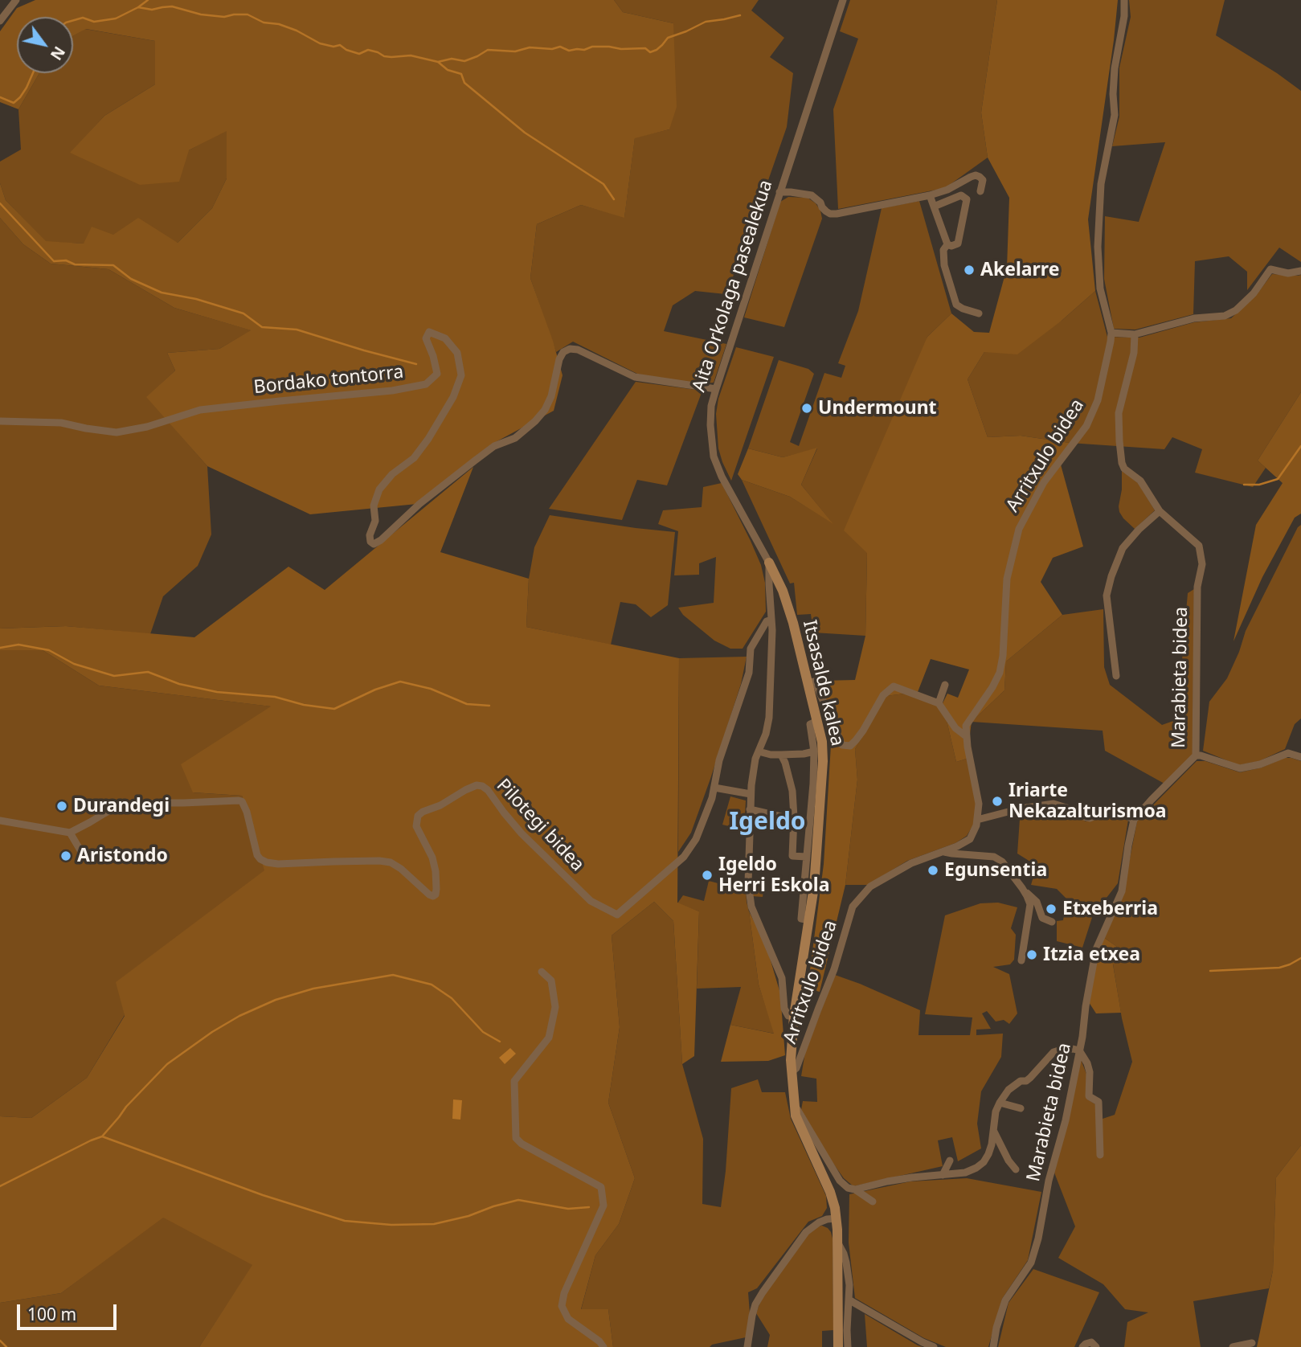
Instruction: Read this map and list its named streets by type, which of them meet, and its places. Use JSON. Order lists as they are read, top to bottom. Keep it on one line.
{"streets":{"street":["Aita Orkolaga pasealekua","Bordako tontorra","Arritxulo bidea","Marabieta bidea","Itsasalde kalea","Pilotegi bidea"]},"crossings":[["Aita Orkolaga pasealekua","Bordako tontorra"],["Aita Orkolaga pasealekua","Itsasalde kalea"],["Arritxulo bidea","Itsasalde kalea"]],"districts":["Igeldo"],"places":["Akelarre","Undermount","Iriarte Nekazalturismoa","Durandegi","Aristondo","Egunsentia","Igeldo Herri Eskola","Etxeberria","Itzia etxea"],"scale_bar":"100 m","north":"bottom right"}
